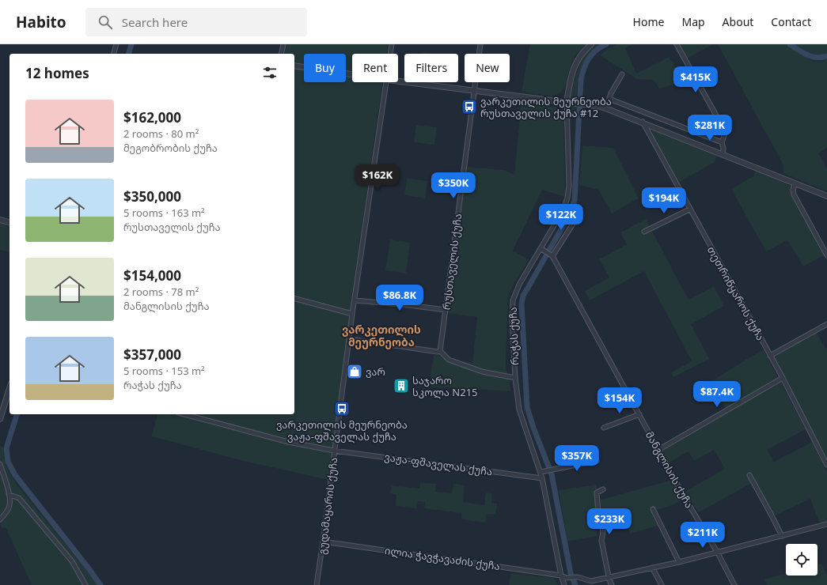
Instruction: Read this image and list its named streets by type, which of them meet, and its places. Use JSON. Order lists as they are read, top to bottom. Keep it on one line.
{"streets":{"street":["რუსთაველის ქუჩა","თეთრიწყაროს ქუჩა","რაჭას ქუჩა","ვაჟა-ფშაველას ქუჩა","მანგლისის ქუჩა","გუდამაყარის ქუჩა","ილია ჭავჭავაძის ქუჩა"]},"crossings":[["რაჭას ქუჩა","ვაჟა-ფშაველას ქუჩა"],["რაჭას ქუჩა","ილია ჭავჭავაძის ქუჩა"],["ვაჟა-ფშაველას ქუჩა","გუდამაყარის ქუჩა"],["გუდამაყარის ქუჩა","ილია ჭავჭავაძის ქუჩა"]],"districts":["ვარკეთილის მეურნეობა"],"places":{"bus stop":["ვარკეთილის მეურნეობა რუსთაველის ქუჩა #12","ვარკეთილის მეურნეობა ვაჟა-ფშაველას ქუჩა"],"shop":["ვარ"],"building":["საჯარო სკოლა N215"]},"page":{"header":"Habito","search":"Search here","nav":["Home","Map","About","Contact"],"chip":["Buy","Rent","Filters","New"],"heading":"12 homes","price":["$415K","$281K","$162K","$350K","$194K","$122K","$86.8K","$87.4K","$154K","$357K","$233K","$211K"],"list":[{"name":"$162,000","note":"2 rooms · 80 m² · მეგობრობის ქუჩა"},{"name":"$350,000","note":"5 rooms · 163 m² · რუსთაველის ქუჩა"},{"name":"$154,000","note":"2 rooms · 78 m² · მანგლისის ქუჩა"},{"name":"$357,000","note":"5 rooms · 153 m² · რაჭას ქუჩა"}]}}
